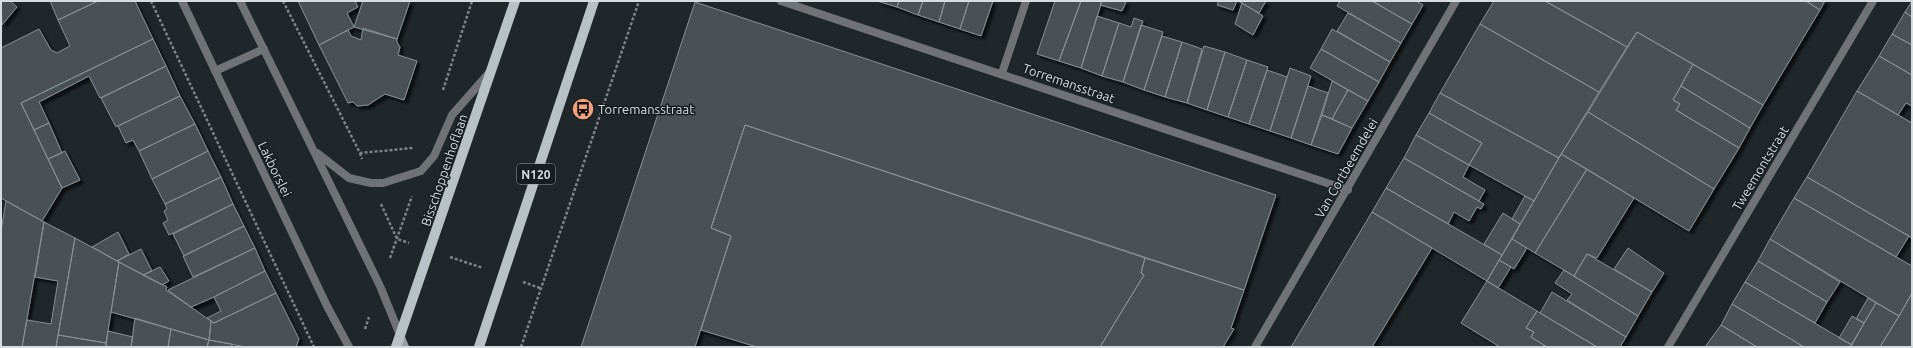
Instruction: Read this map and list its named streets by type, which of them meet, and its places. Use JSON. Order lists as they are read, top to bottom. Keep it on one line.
{"streets":{"main road":["Bisschoppenhoflaan","N120"],"street":["Torremansstraat","Van Cortbeemdelei","Tweemontstraat","Lakborslei"]},"crossings":[["Torremansstraat","Van Cortbeemdelei"]],"places":{"bus stop":["Torremansstraat"]}}
